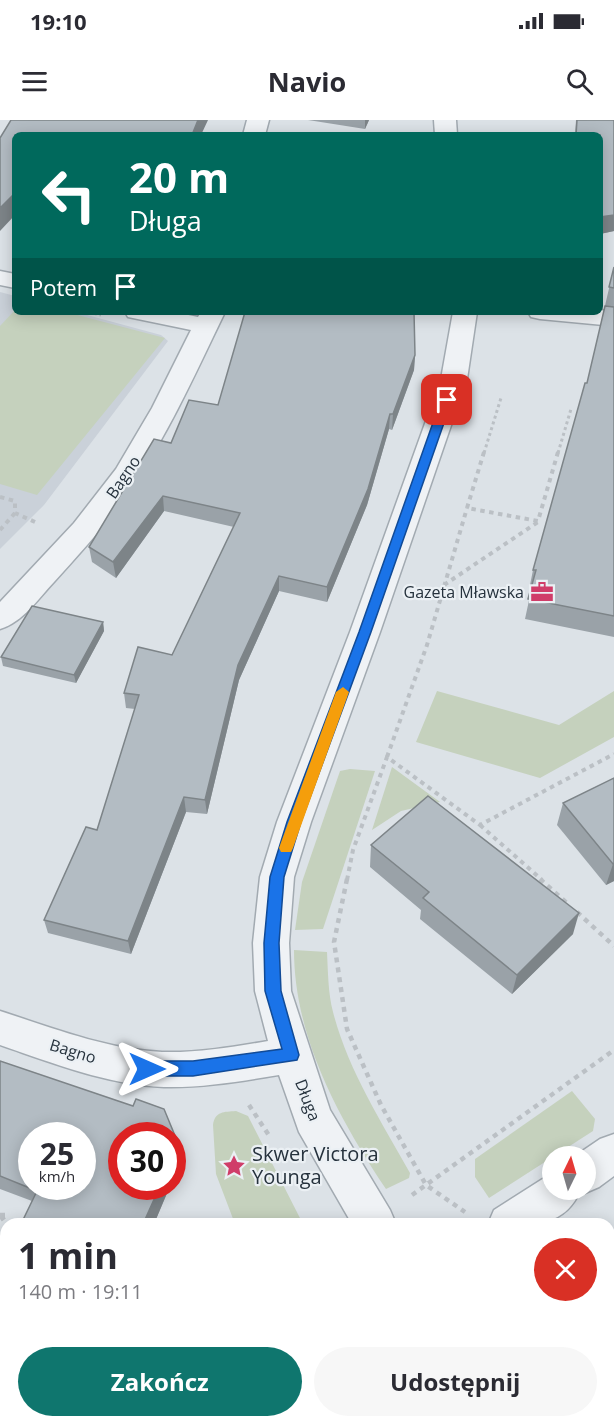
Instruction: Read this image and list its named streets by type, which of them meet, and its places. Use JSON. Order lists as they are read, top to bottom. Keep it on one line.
{"streets":{"street":["Bagno","Długa"]},"crossings":[["Bagno","Długa"]],"places":{"office":["Gazeta Mławska"],"place":["Skwer Victora Younga"]},"north":"top","page":{"status":"19:10","header":"Navio","turn":["20 m","Długa"],"then":"Potem","speed":"25 km/h","limit":"30","heading":["1 min","140 m · 19:11"],"buttons":["Zakończ","Udostępnij"]}}
